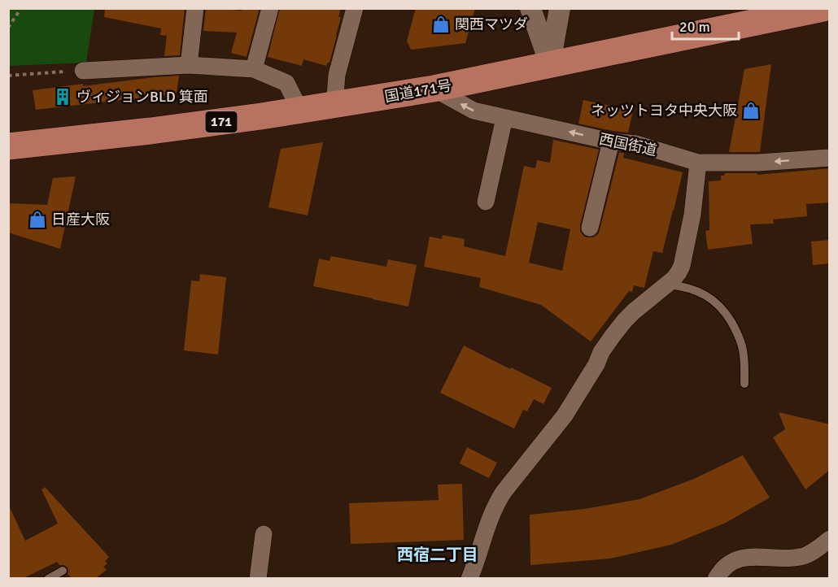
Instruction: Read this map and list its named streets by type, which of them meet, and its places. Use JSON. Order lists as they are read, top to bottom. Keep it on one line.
{"streets":{"highway":["国道171号","171"],"street":["西国街道"]},"crossings":[["国道171号","西国街道"]],"one_way":["西国街道"],"districts":["西宿二丁目"],"places":{"shop":["関西マツダ","ネッツトヨタ中央大阪","日産大阪"],"building":["ヴィジョンBLD 箕面"]},"scale_bar":"20 m"}
